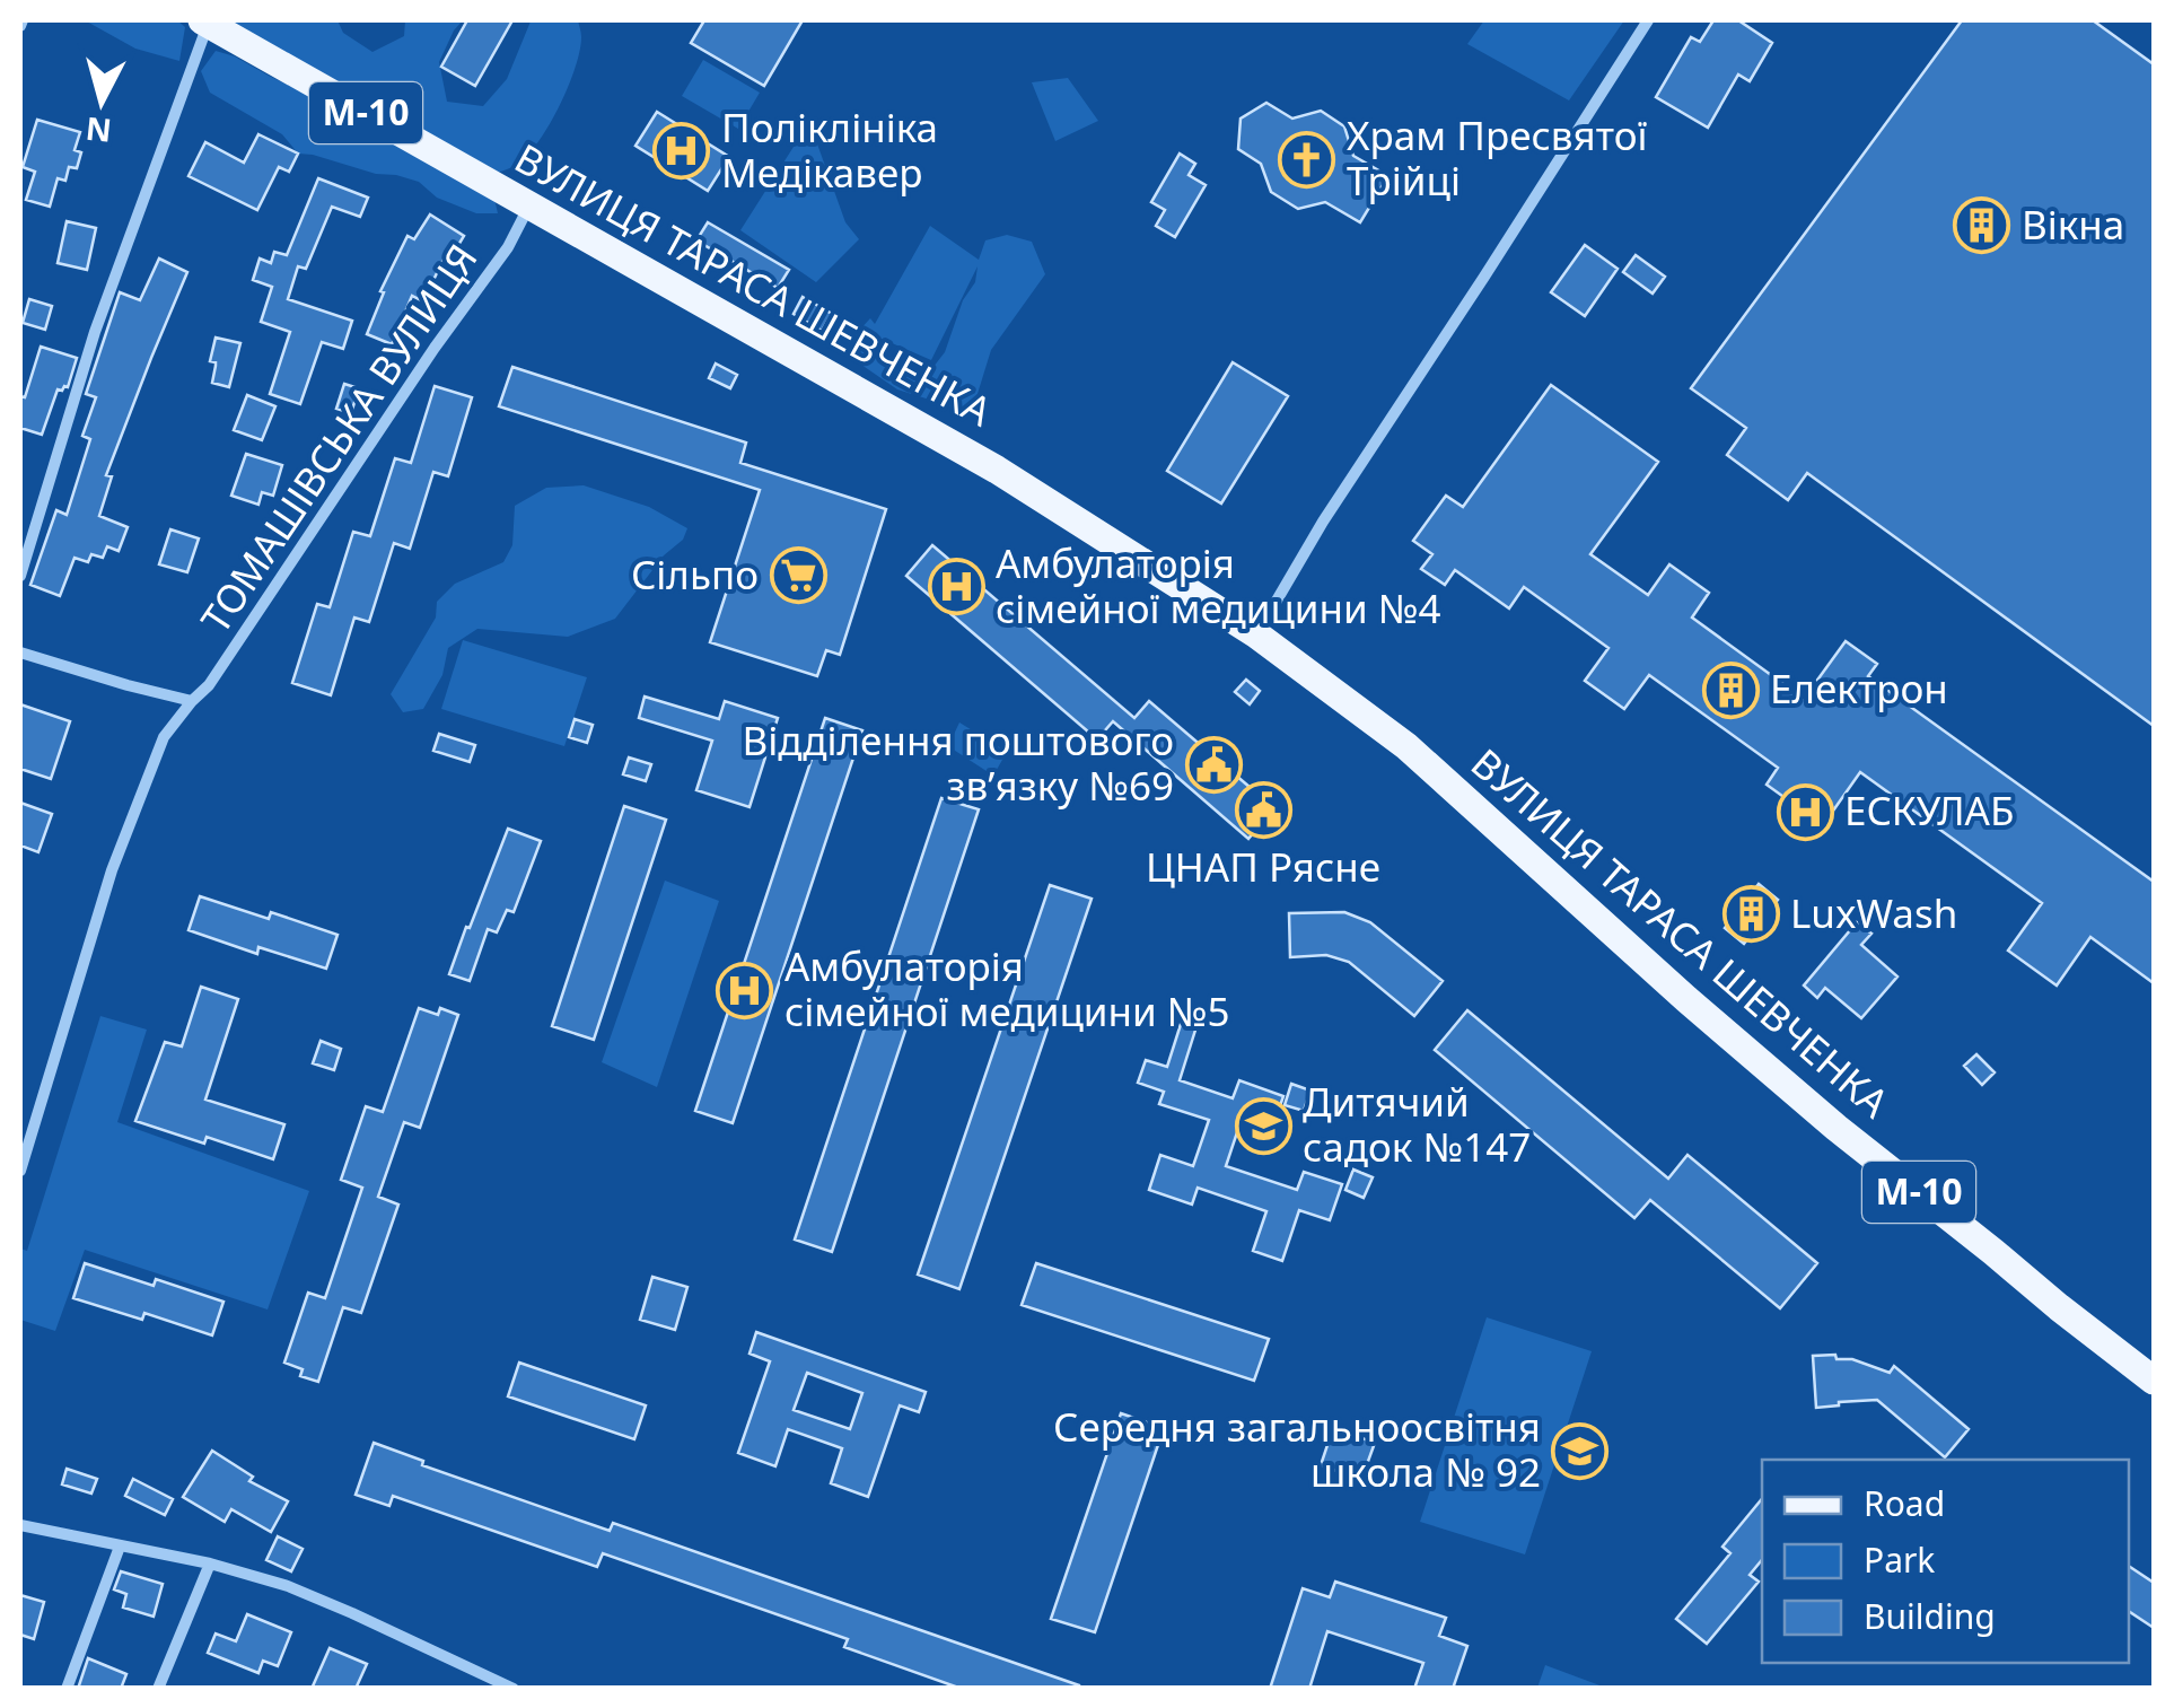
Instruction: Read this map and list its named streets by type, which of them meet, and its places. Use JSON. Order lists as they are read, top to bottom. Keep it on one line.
{"streets":{"main road":["М-10","ВУЛИЦЯ ТАРАСА ШЕВЧЕНКА"],"street":["ТОМАШІВСЬКА ВУЛИЦЯ"]},"crossings":[["ВУЛИЦЯ ТАРАСА ШЕВЧЕНКА","ТОМАШІВСЬКА ВУЛИЦЯ"]],"places":{"hospital":["Поліклініка Медікавер","Амбулаторія сімейної медицини №4","ЕСКУЛАБ","Амбулаторія сімейної медицини №5"],"church":["Храм Пресвятої Трійці"],"building":["Вікна","Електрон","LuxWash"],"supermarket":["Сільпо"],"public building":["Відділення поштового зв’язку №69","ЦНАП Рясне"],"school or university":["Дитячий садок №147","Середня загальноосвітня школа № 92"]},"legend":["Road","Park","Building"],"north":"bottom"}
